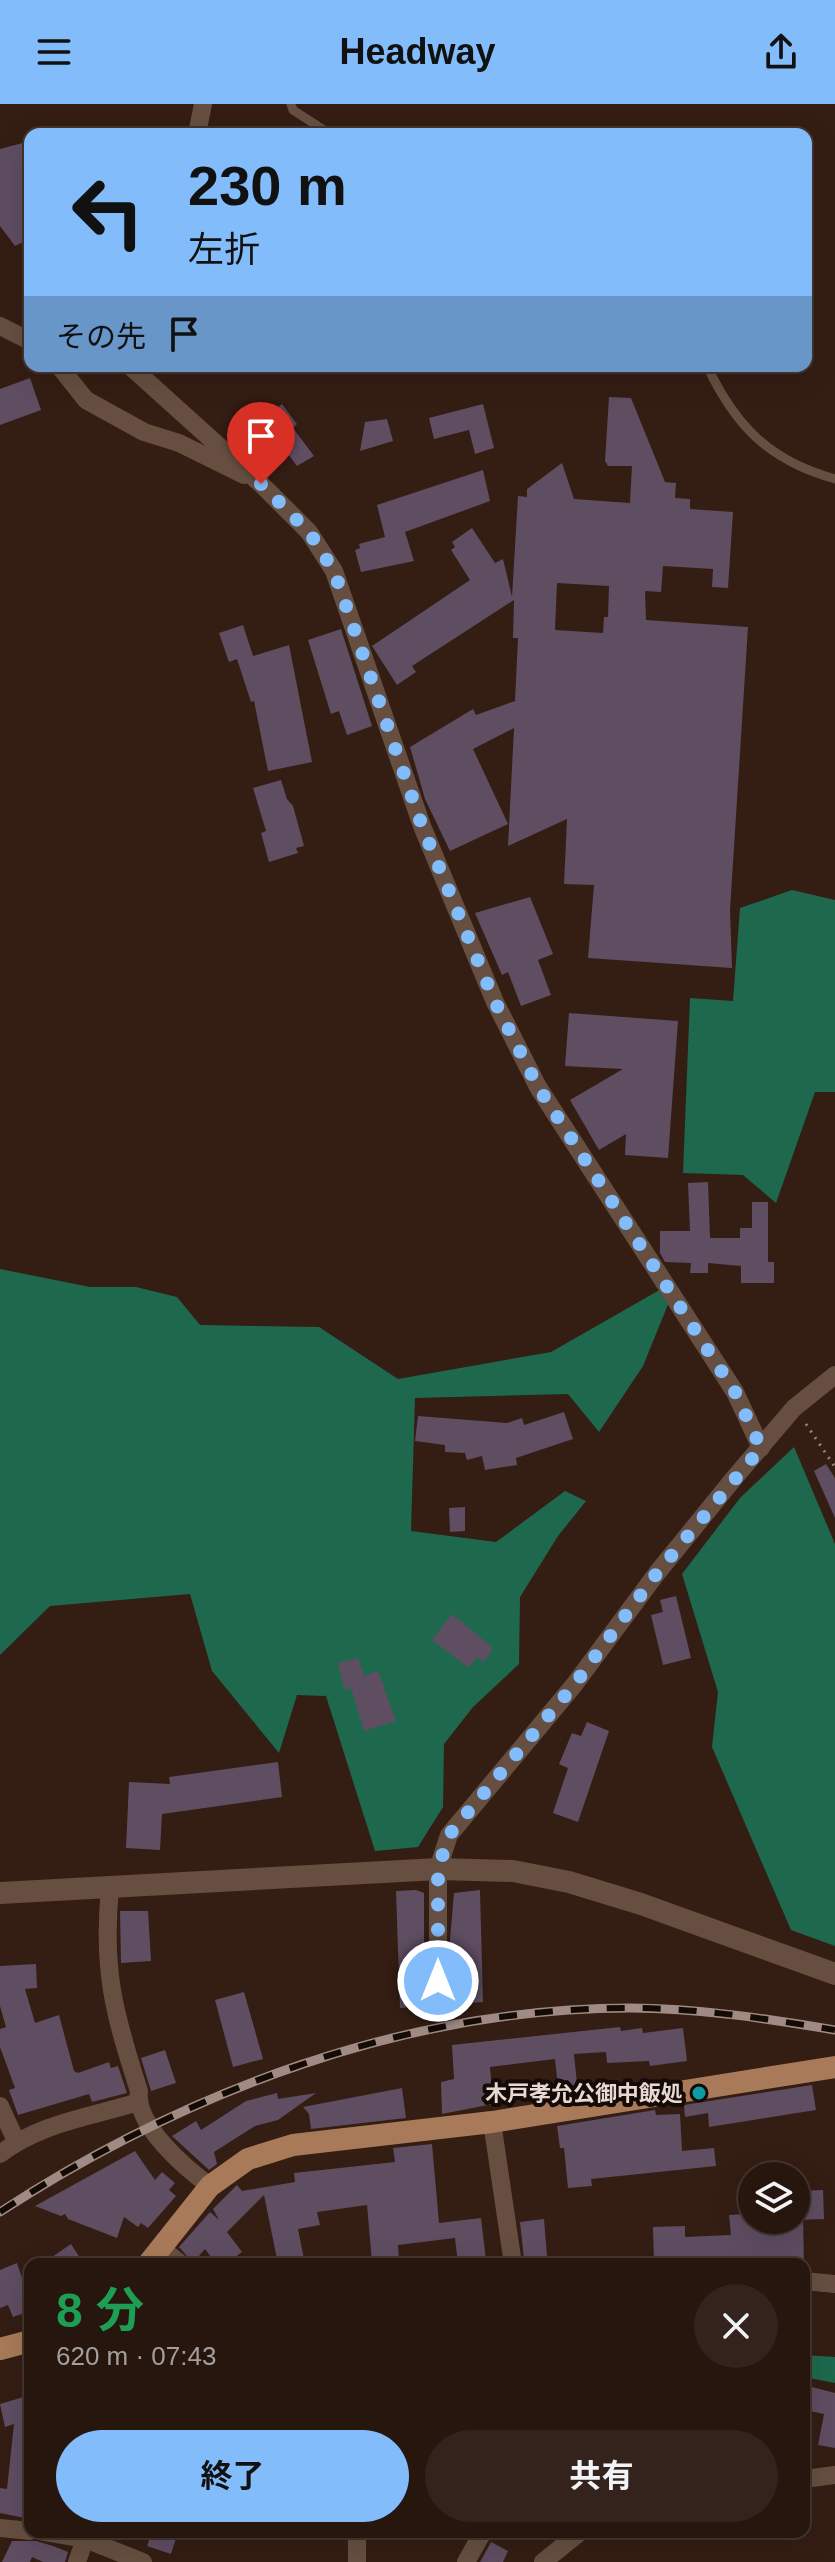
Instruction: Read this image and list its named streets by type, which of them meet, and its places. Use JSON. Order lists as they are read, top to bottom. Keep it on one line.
{"places":["木戸孝允公御中飯処"],"page":{"header":"Headway","turn":["230 m","左折"],"then":"その先","heading":["8 分","620 m · 07:43"],"buttons":["終了","共有"]}}
